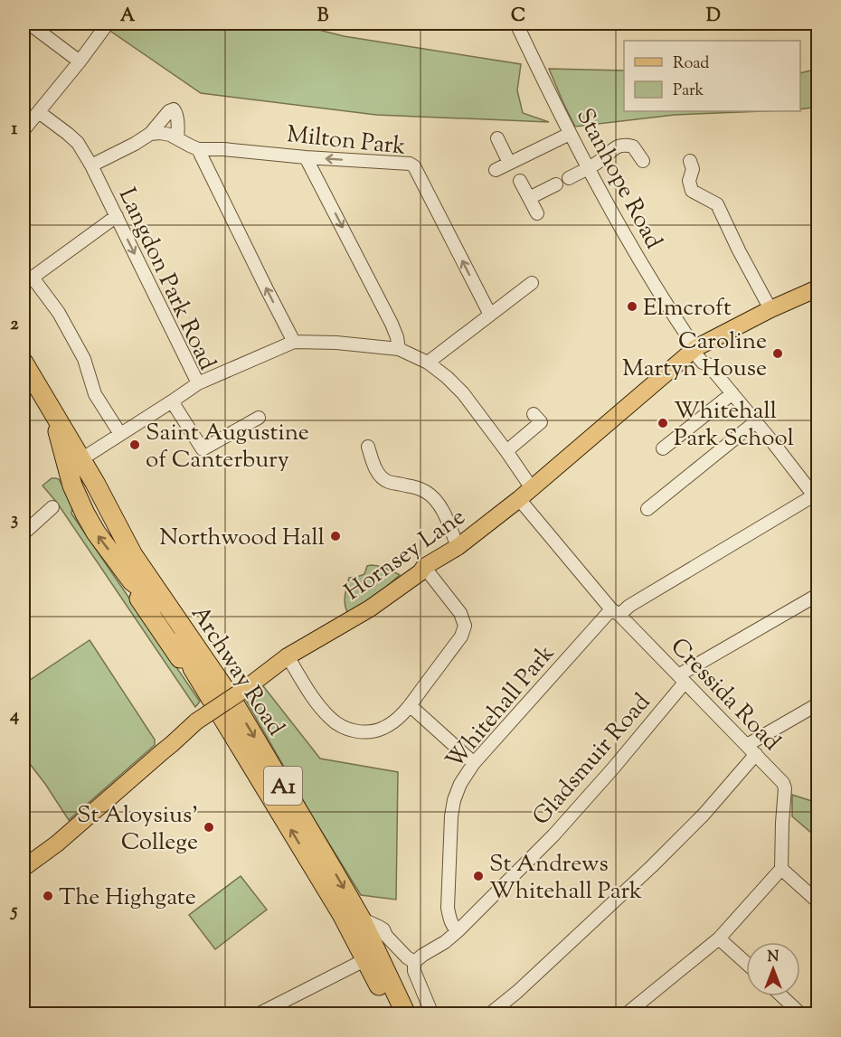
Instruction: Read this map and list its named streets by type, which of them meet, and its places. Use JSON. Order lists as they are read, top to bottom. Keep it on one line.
{"streets":{"highway":["Archway Road","A1"],"main road":["Hornsey Lane"],"street":["Milton Park","Stanhope Road","Langdon Park Road","Cressida Road","Whitehall Park","Gladsmuir Road"]},"crossings":[["Stanhope Road","Hornsey Lane"],["Stanhope Road","Whitehall Park"],["Langdon Park Road","Archway Road"],["Cressida Road","Whitehall Park"],["Cressida Road","Gladsmuir Road"],["Whitehall Park","Gladsmuir Road"]],"places":["Elmcroft","Caroline Martyn House","Whitehall Park School","Saint Augustine of Canterbury","Northwood Hall","St Aloysius' College","St Andrews Whitehall Park","The Highgate"],"legend":["Road","Park"],"north":"top","grid":{"columns":["A","B","C","D"],"rows":["1","2","3","4","5"]}}
